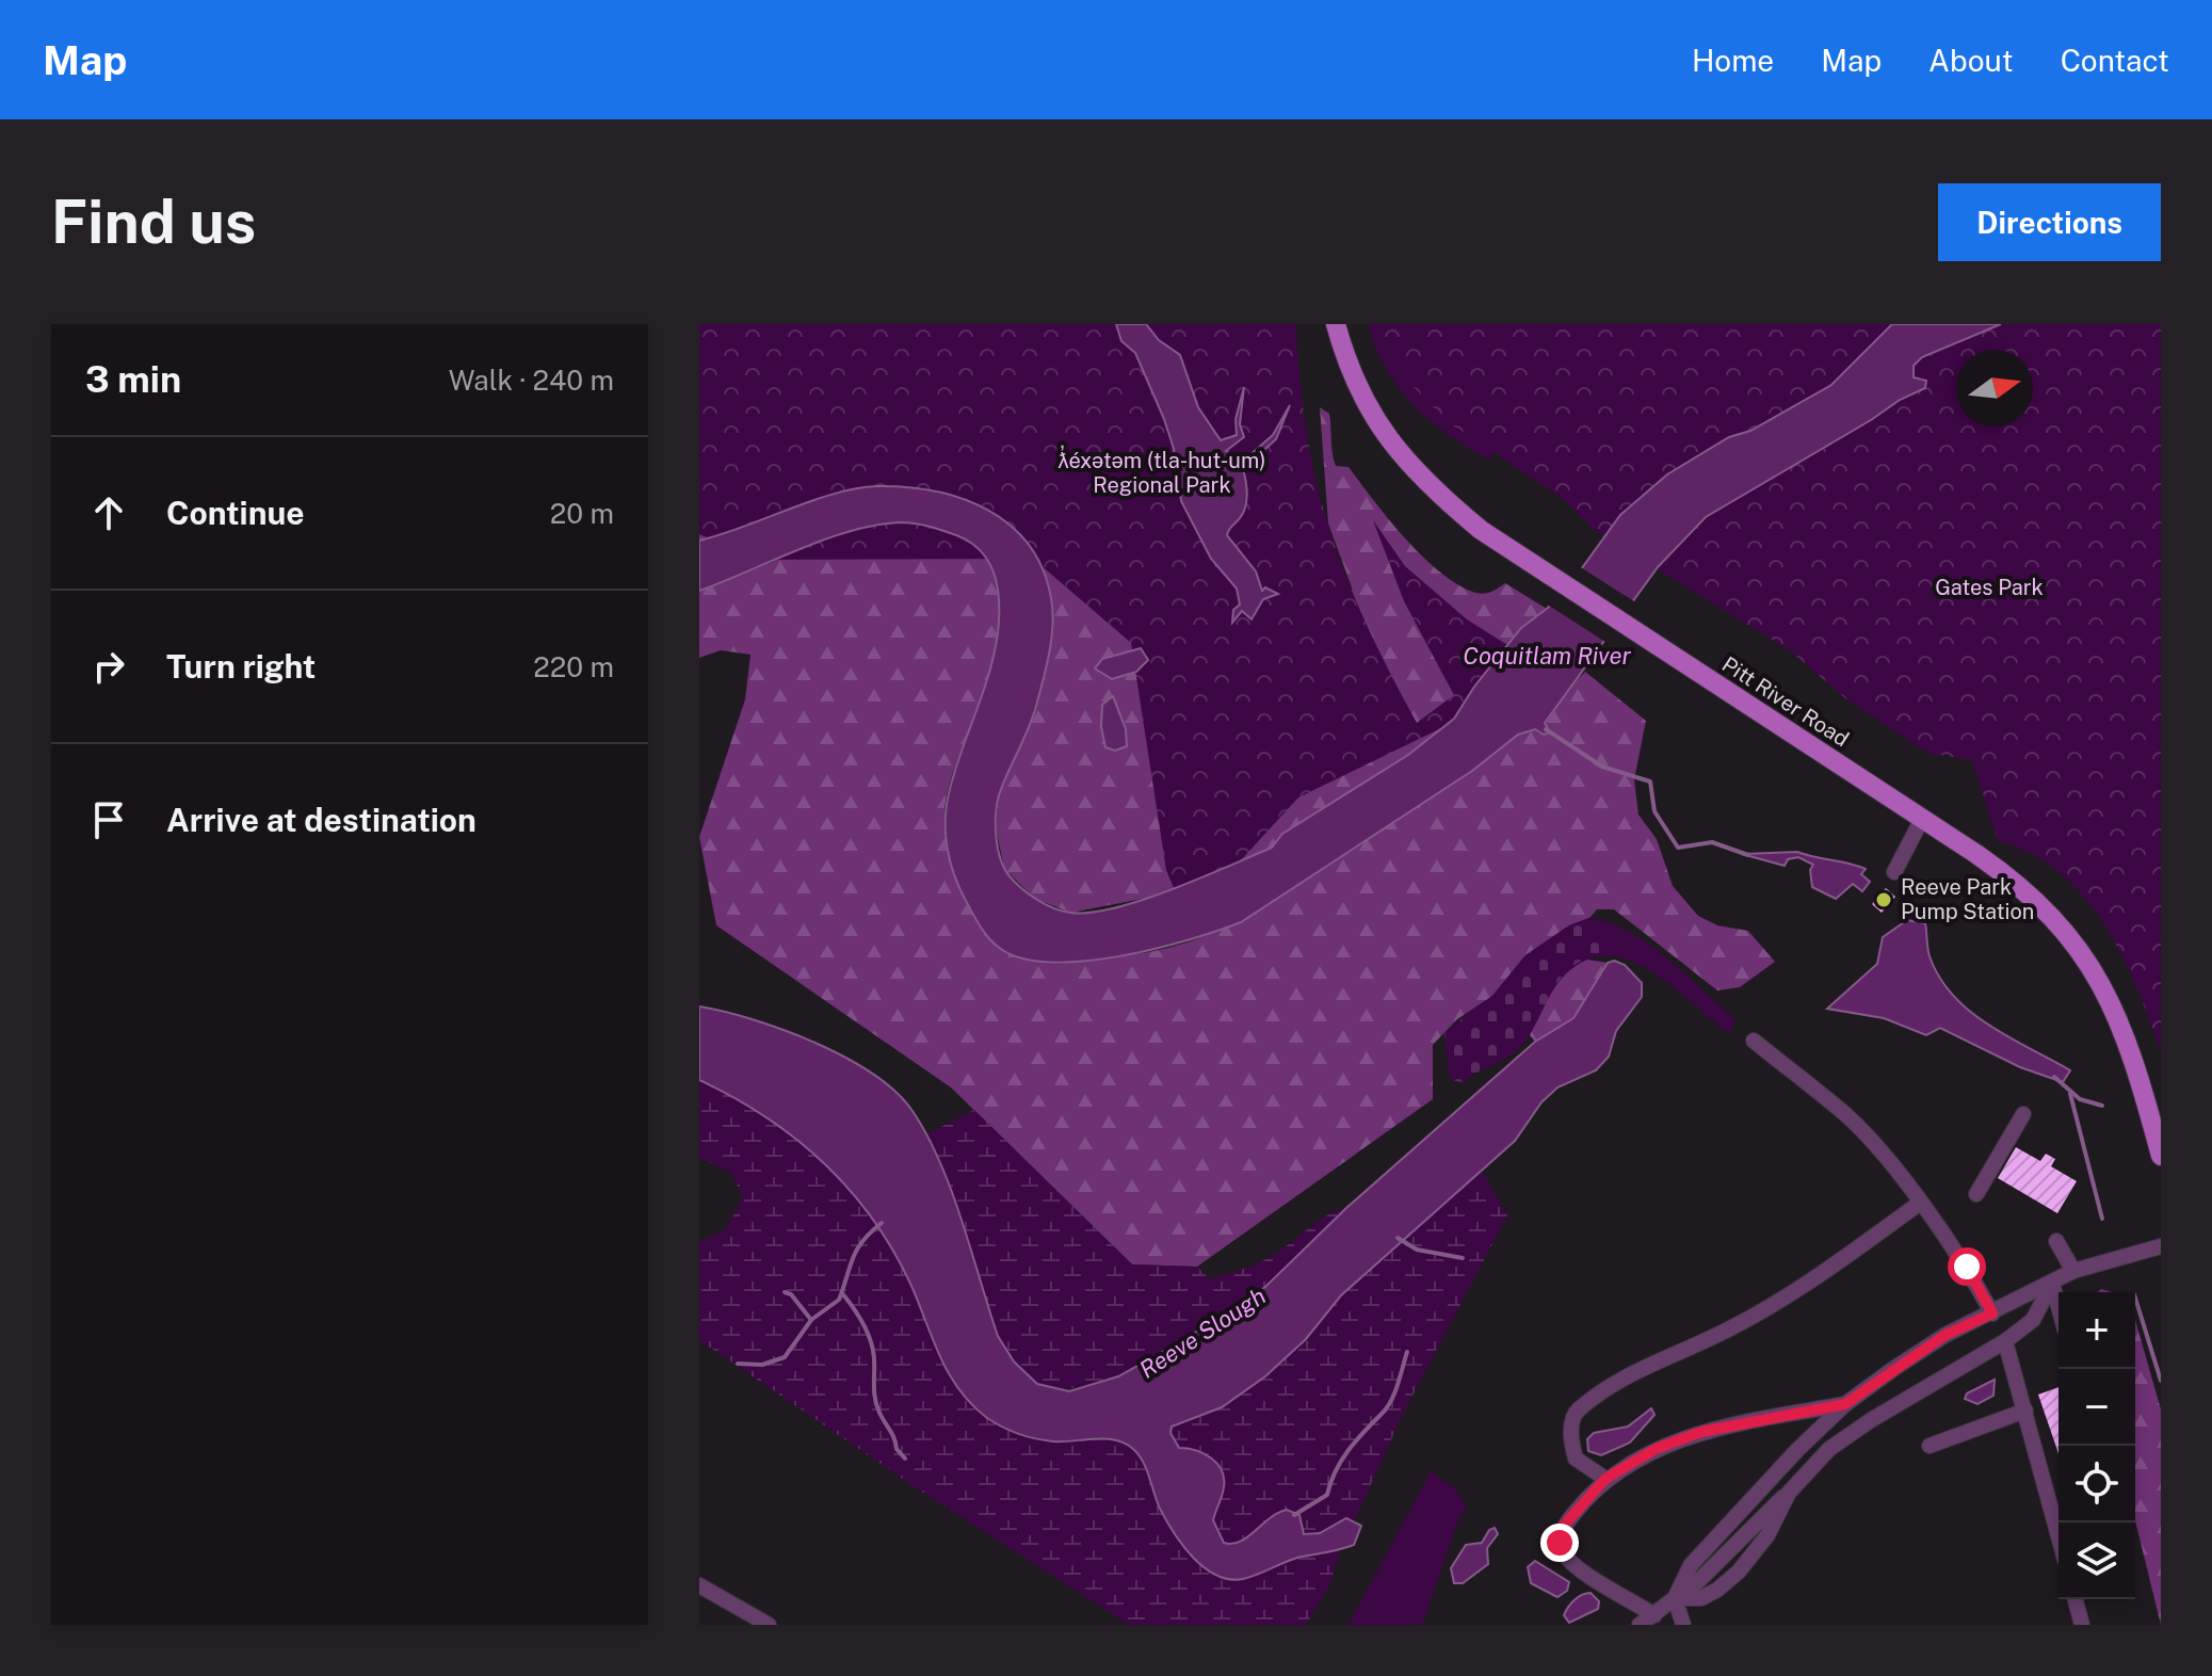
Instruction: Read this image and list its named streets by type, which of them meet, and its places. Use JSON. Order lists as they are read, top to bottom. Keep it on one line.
{"streets":{"main road":["Pitt River Road"]},"water":["Coquitlam River","Reeve Slough"],"parks":["ƛ̓éxətəm (tla-hut-um) Regional Park","Gates Park"],"places":["Reeve Park Pump Station"],"north":"right","page":{"header":"Map","nav":["Home","Map","About","Contact"],"buttons":"Directions","title":"Find us","heading":["3 min","Walk · 240 m"],"list":[["Continue","20 m"],["Turn right","220 m"],"Arrive at destination"],"map_buttons":["+","−"]}}
